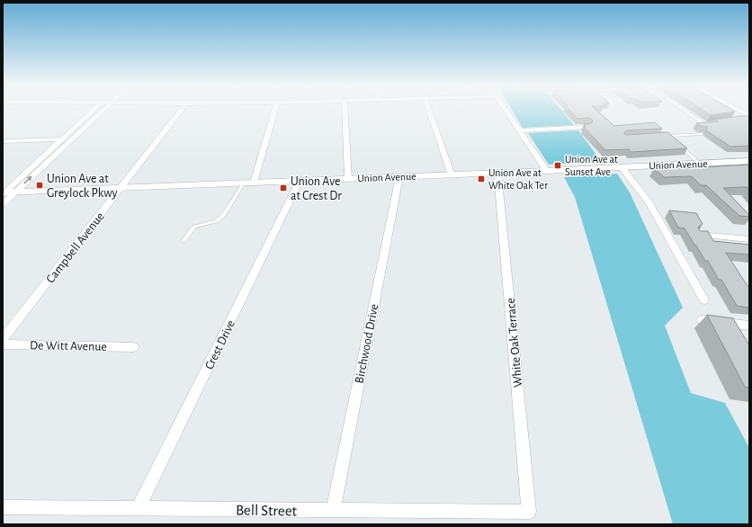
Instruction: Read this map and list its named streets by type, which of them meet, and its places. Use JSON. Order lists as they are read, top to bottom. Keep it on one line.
{"streets":{"street":["Union Avenue","Campbell Avenue","White Oak Terrace","Birchwood Drive","Crest Drive","De Witt Avenue","Bell Street"]},"crossings":[["Union Avenue","Campbell Avenue"],["Union Avenue","White Oak Terrace"],["Union Avenue","Birchwood Drive"],["Union Avenue","Crest Drive"],["White Oak Terrace","Bell Street"],["Birchwood Drive","Bell Street"],["Crest Drive","Bell Street"]],"places":{"transit":["Union Ave at Sunset Ave","Union Ave at White Oak Ter","Union Ave at Greylock Pkwy","Union Ave at Crest Dr"]}}
